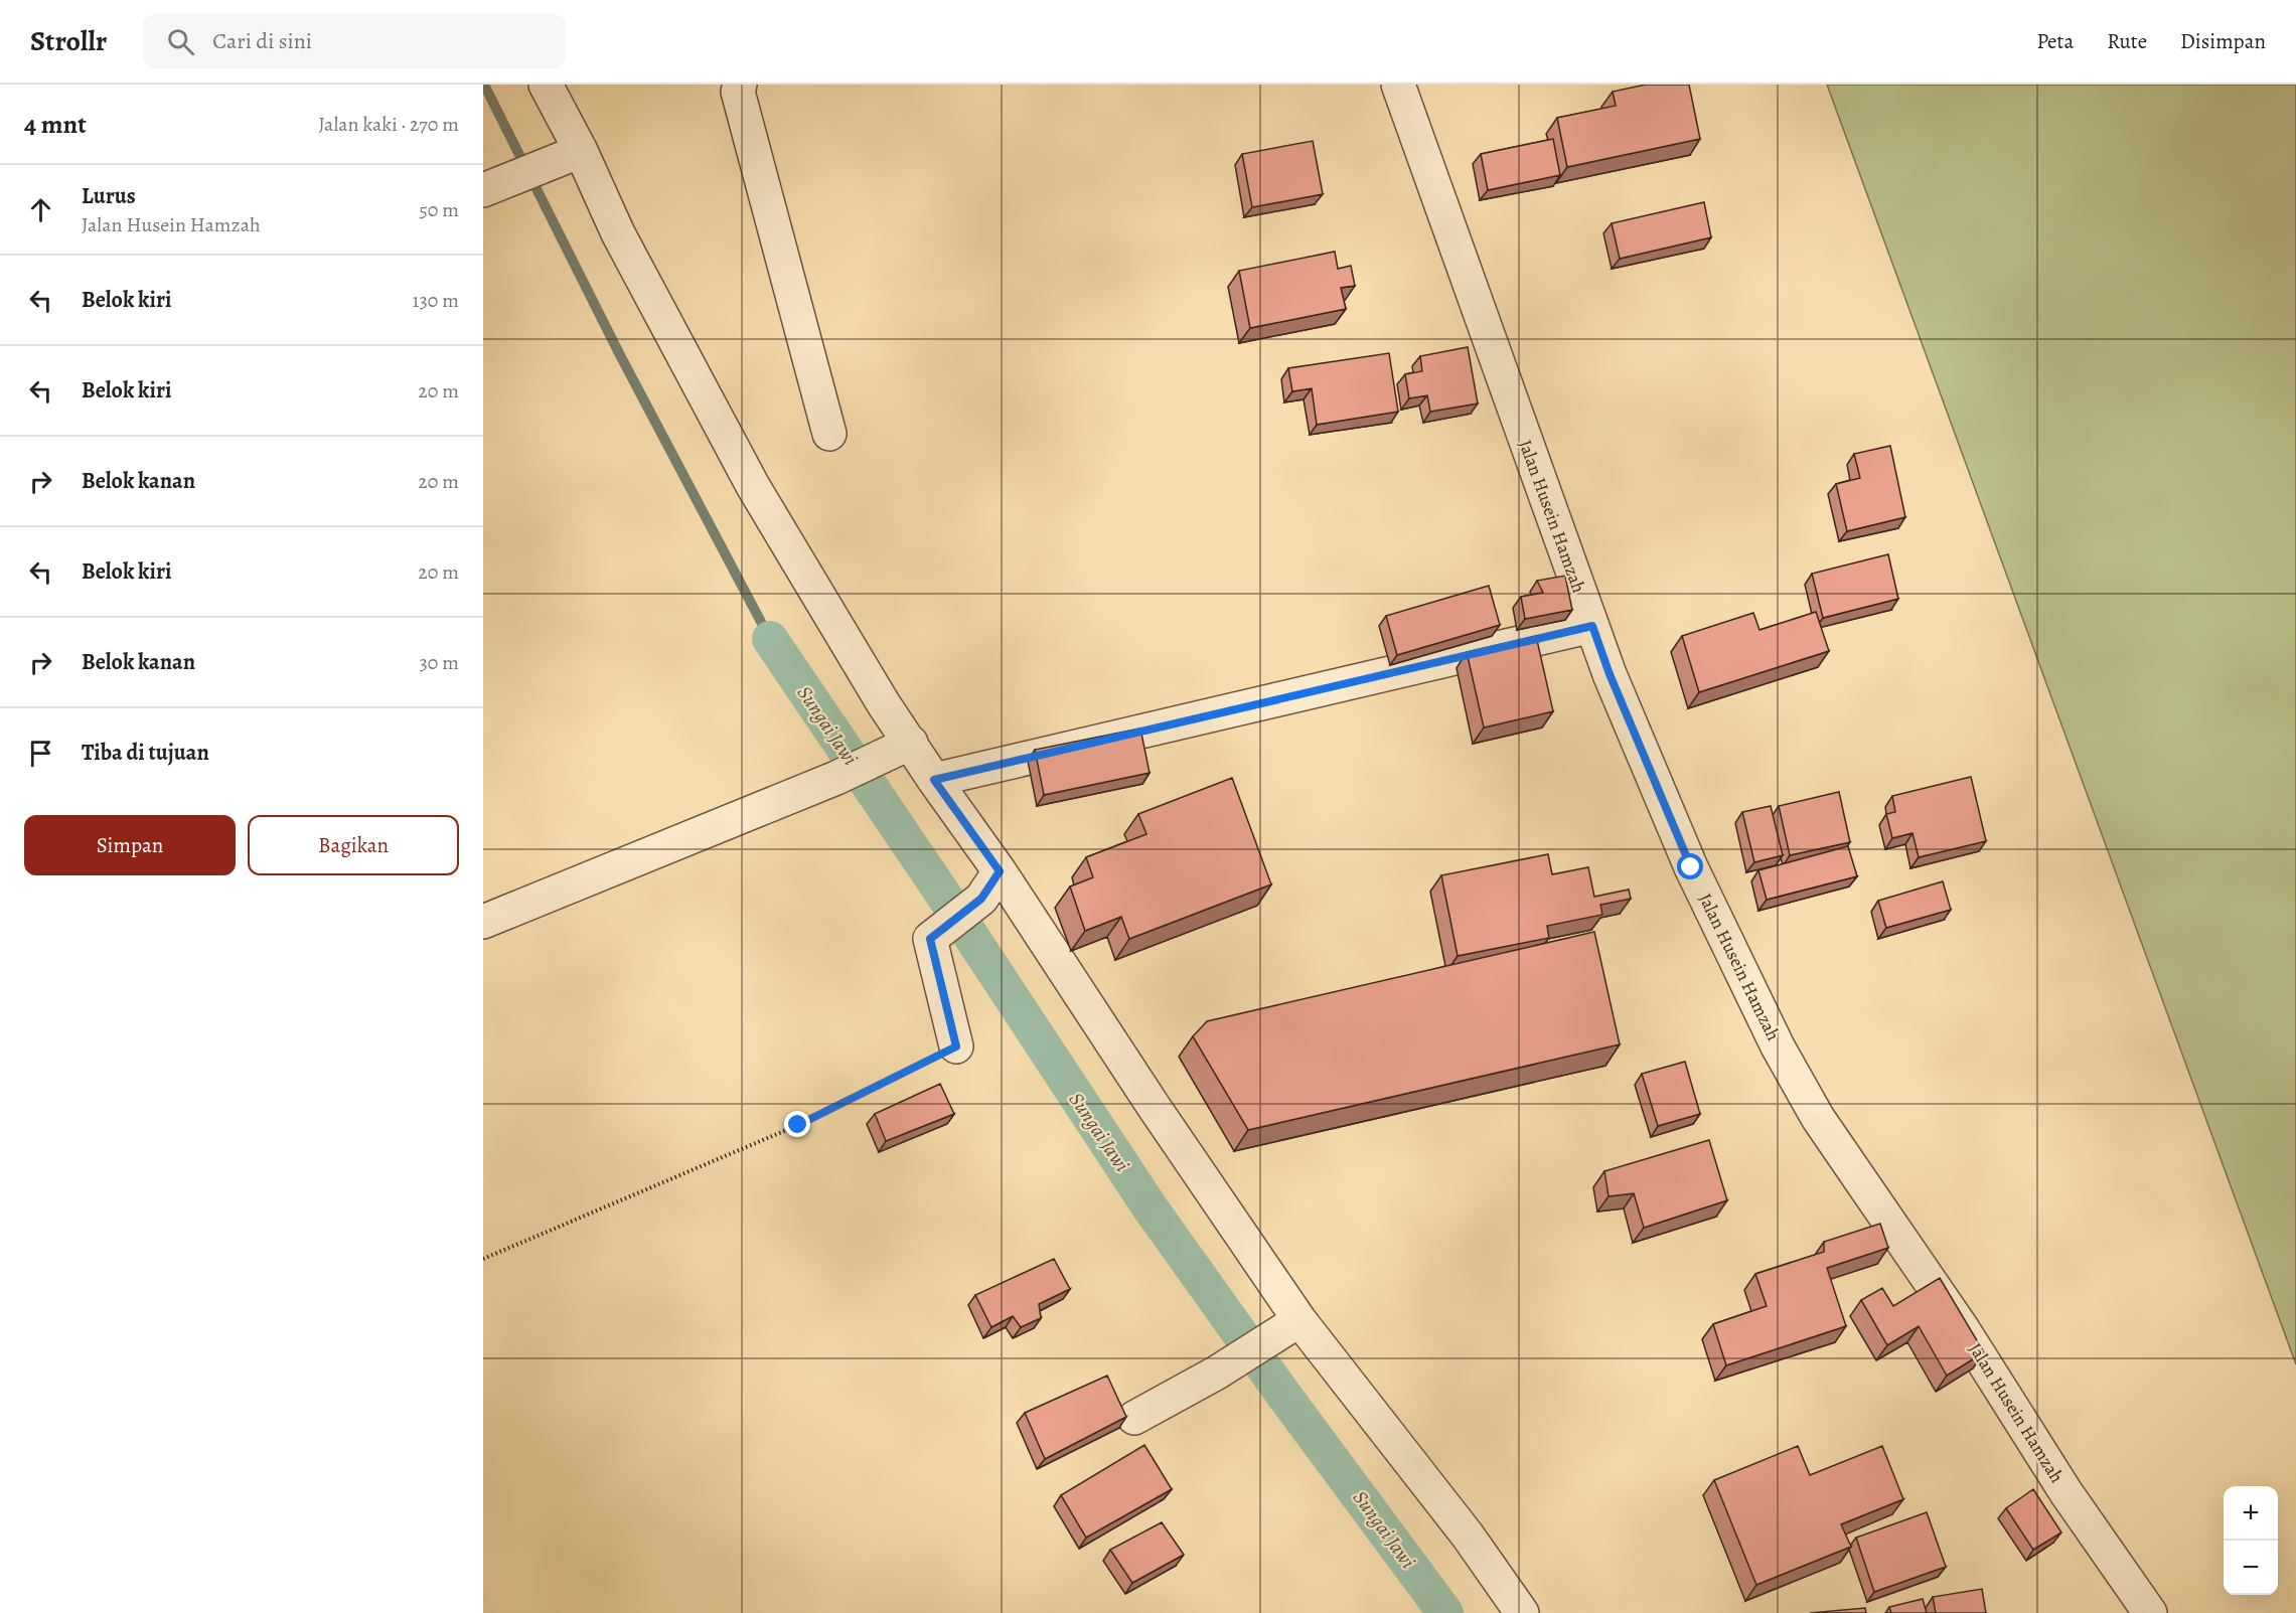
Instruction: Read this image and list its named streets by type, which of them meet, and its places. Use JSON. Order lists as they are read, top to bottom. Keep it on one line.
{"streets":{"street":["Jalan Husein Hamzah"]},"water":["Sungai Jawi"],"page":{"header":"Strollr","search":"Cari di sini","nav":["Peta","Rute","Disimpan"],"heading":["4 mnt","Jalan kaki · 270 m"],"list":[["Lurus","Jalan Husein Hamzah","50 m"],["Belok kiri","130 m"],["Belok kiri","20 m"],["Belok kanan","20 m"],["Belok kiri","20 m"],["Belok kanan","30 m"],"Tiba di tujuan"],"buttons":["Simpan","Bagikan"],"map_buttons":["+","−"]}}
